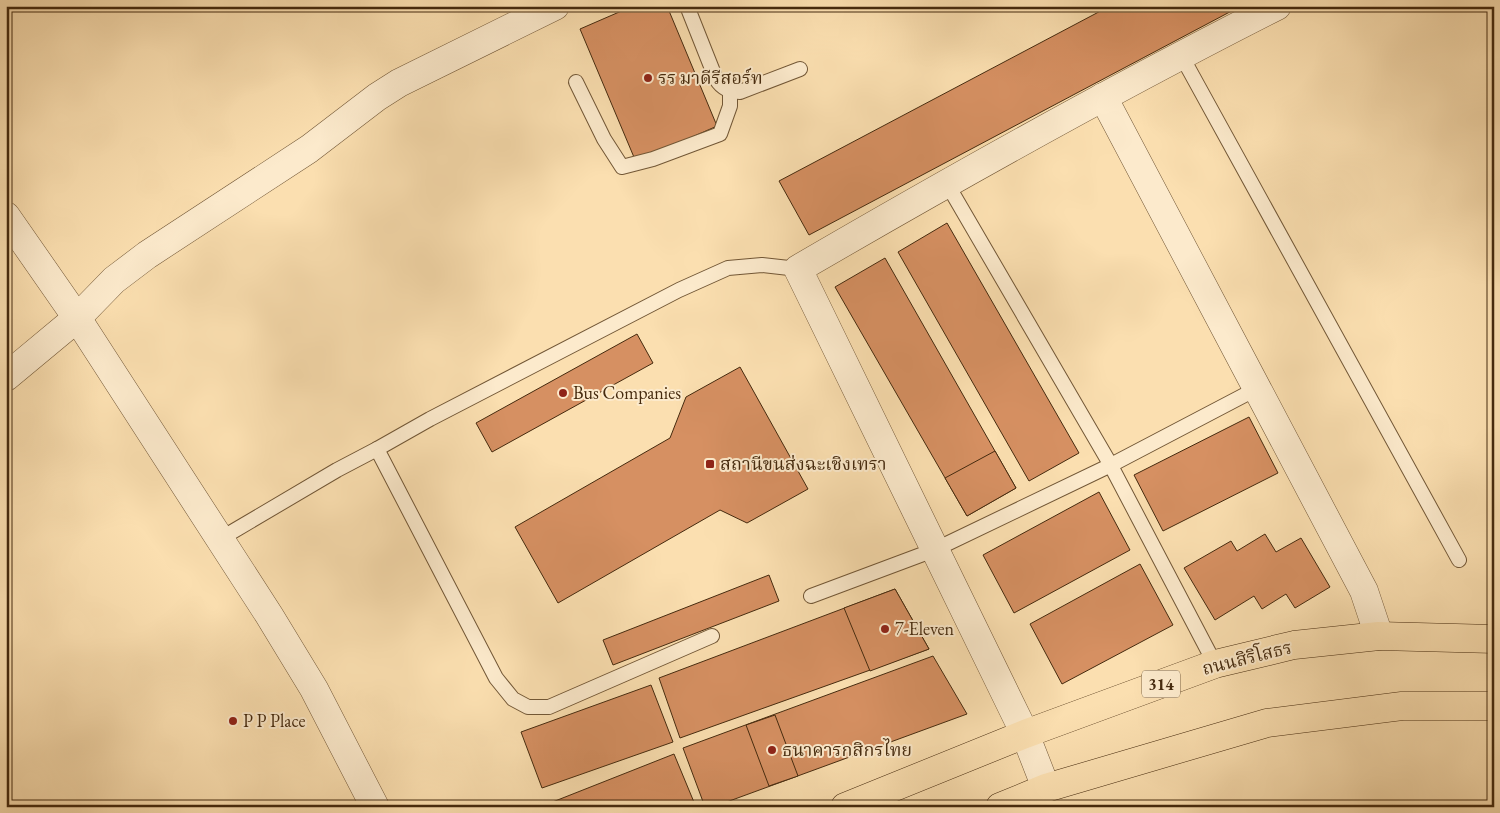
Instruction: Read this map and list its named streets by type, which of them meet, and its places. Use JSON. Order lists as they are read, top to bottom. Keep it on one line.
{"streets":{"main road":["ถนนสิริโสธร","314"]},"places":{"other":["รร มาดีรีสอร์ท","Bus Companies","7-Eleven","P P Place","ธนาคารกสิกรไทย"],"transit":["สถานีขนส่งฉะเชิงเทรา"]}}
